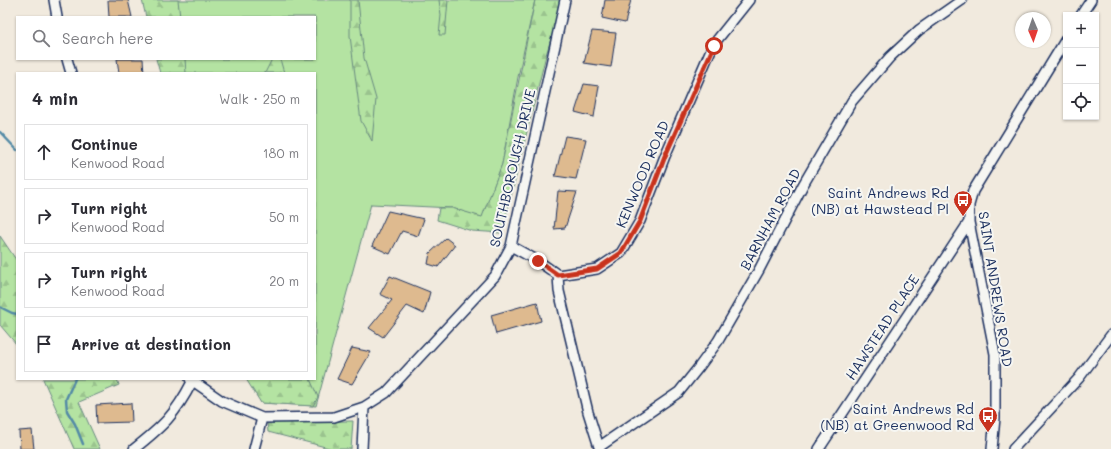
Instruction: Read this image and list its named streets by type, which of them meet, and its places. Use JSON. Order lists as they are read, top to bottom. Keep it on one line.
{"streets":{"street":["SOUTHBOROUGH DRIVE","KENWOOD ROAD","BARNHAM ROAD","SAINT ANDREWS ROAD","HAWSTEAD PLACE"]},"crossings":[["KENWOOD ROAD","BARNHAM ROAD"],["SAINT ANDREWS ROAD","HAWSTEAD PLACE"]],"places":{"bus stop":["Saint Andrews Rd (NB) at Hawstead Pl","Saint Andrews Rd (NB) at Greenwood Rd"]},"north":"bottom","page":{"map_buttons":["+","−"],"search":"Search here","heading":["4 min","Walk · 250 m"],"list":[["Continue","Kenwood Road","180 m"],["Turn right","Kenwood Road","50 m"],["Turn right","Kenwood Road","20 m"],"Arrive at destination"]}}
